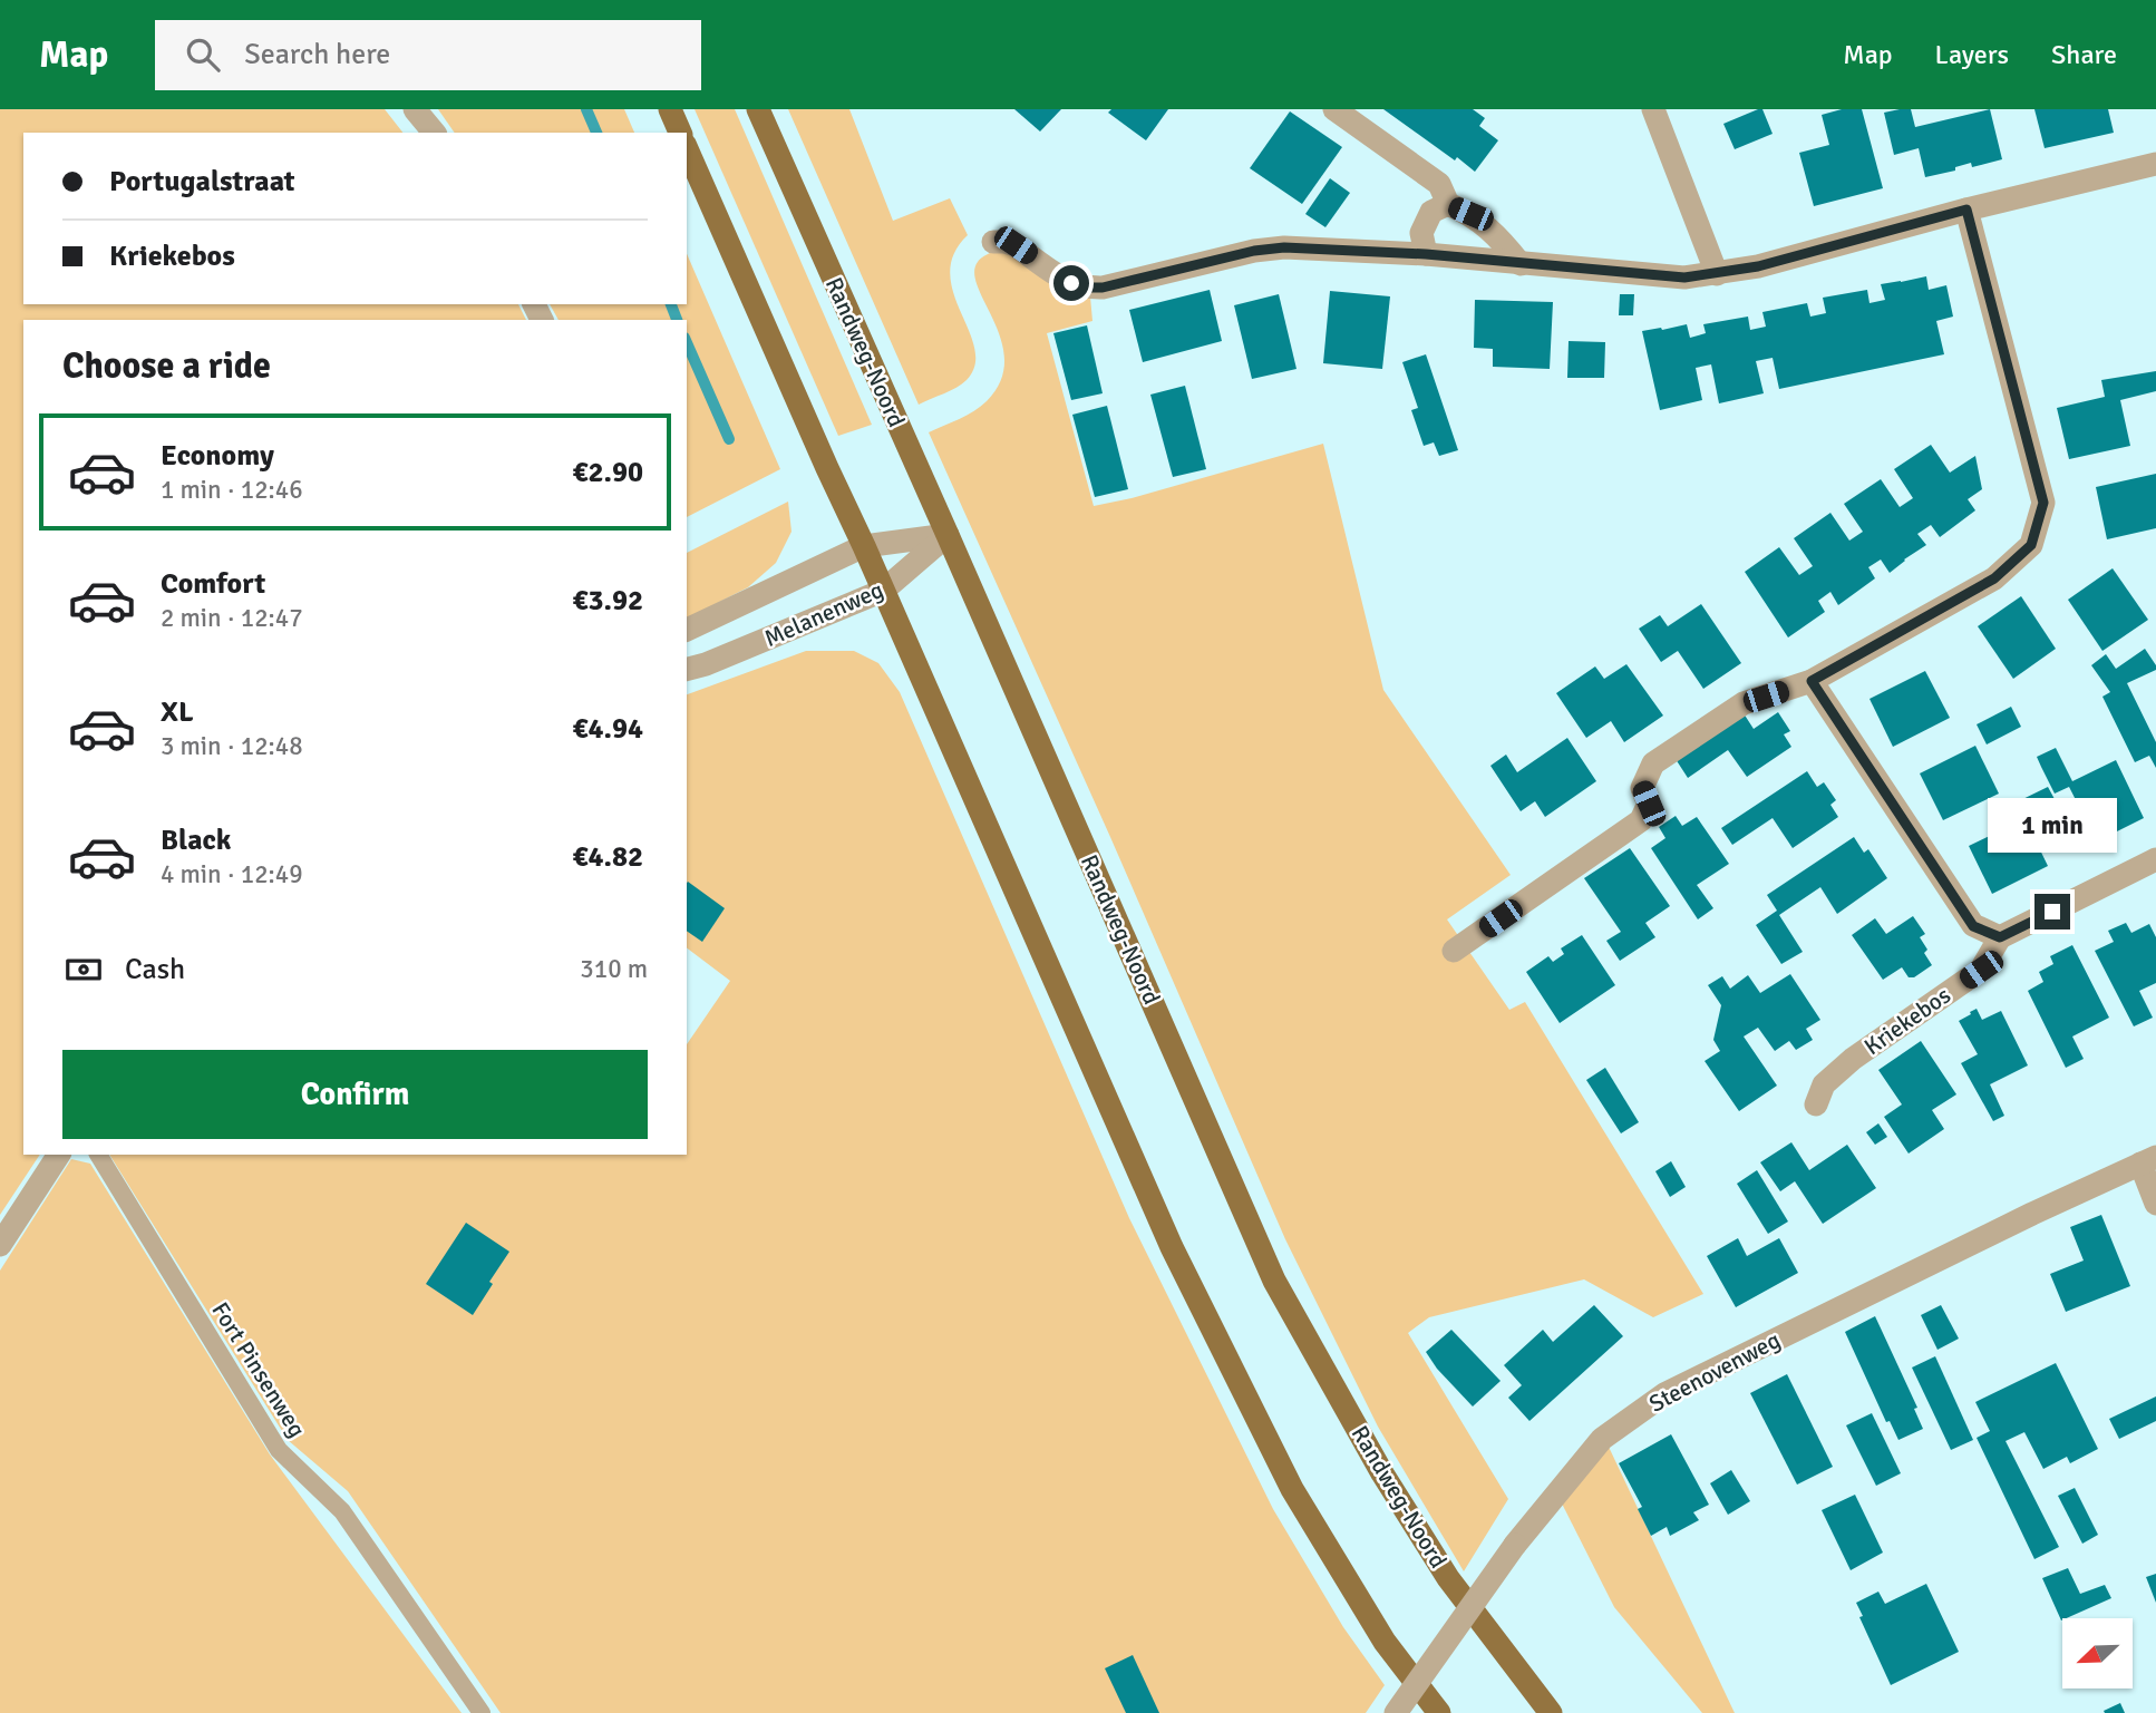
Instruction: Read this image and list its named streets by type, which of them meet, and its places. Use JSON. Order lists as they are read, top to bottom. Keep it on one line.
{"streets":{"main road":["Randweg-Noord"],"street":["Melanenweg","Kriekebos","Steenovenweg"],"lane":["Fort Pinsenweg"]},"crossings":[["Randweg-Noord","Melanenweg"]],"north":"bottom left","page":{"header":"Map","search":"Search here","nav":["Map","Layers","Share"],"banner":["Portugalstraat","Kriekebos"],"heading":"Choose a ride","list":[{"name":"Economy","note":"1 min · 12:46","value":"€2.90"},{"name":"Comfort","note":"2 min · 12:47","value":"€3.92"},{"name":"XL","note":"3 min · 12:48","value":"€4.94"},{"name":"Black","note":"4 min · 12:49","value":"€4.82"}],"bubble":"1 min","pay":["Cash","310 m"],"buttons":"Confirm"}}
